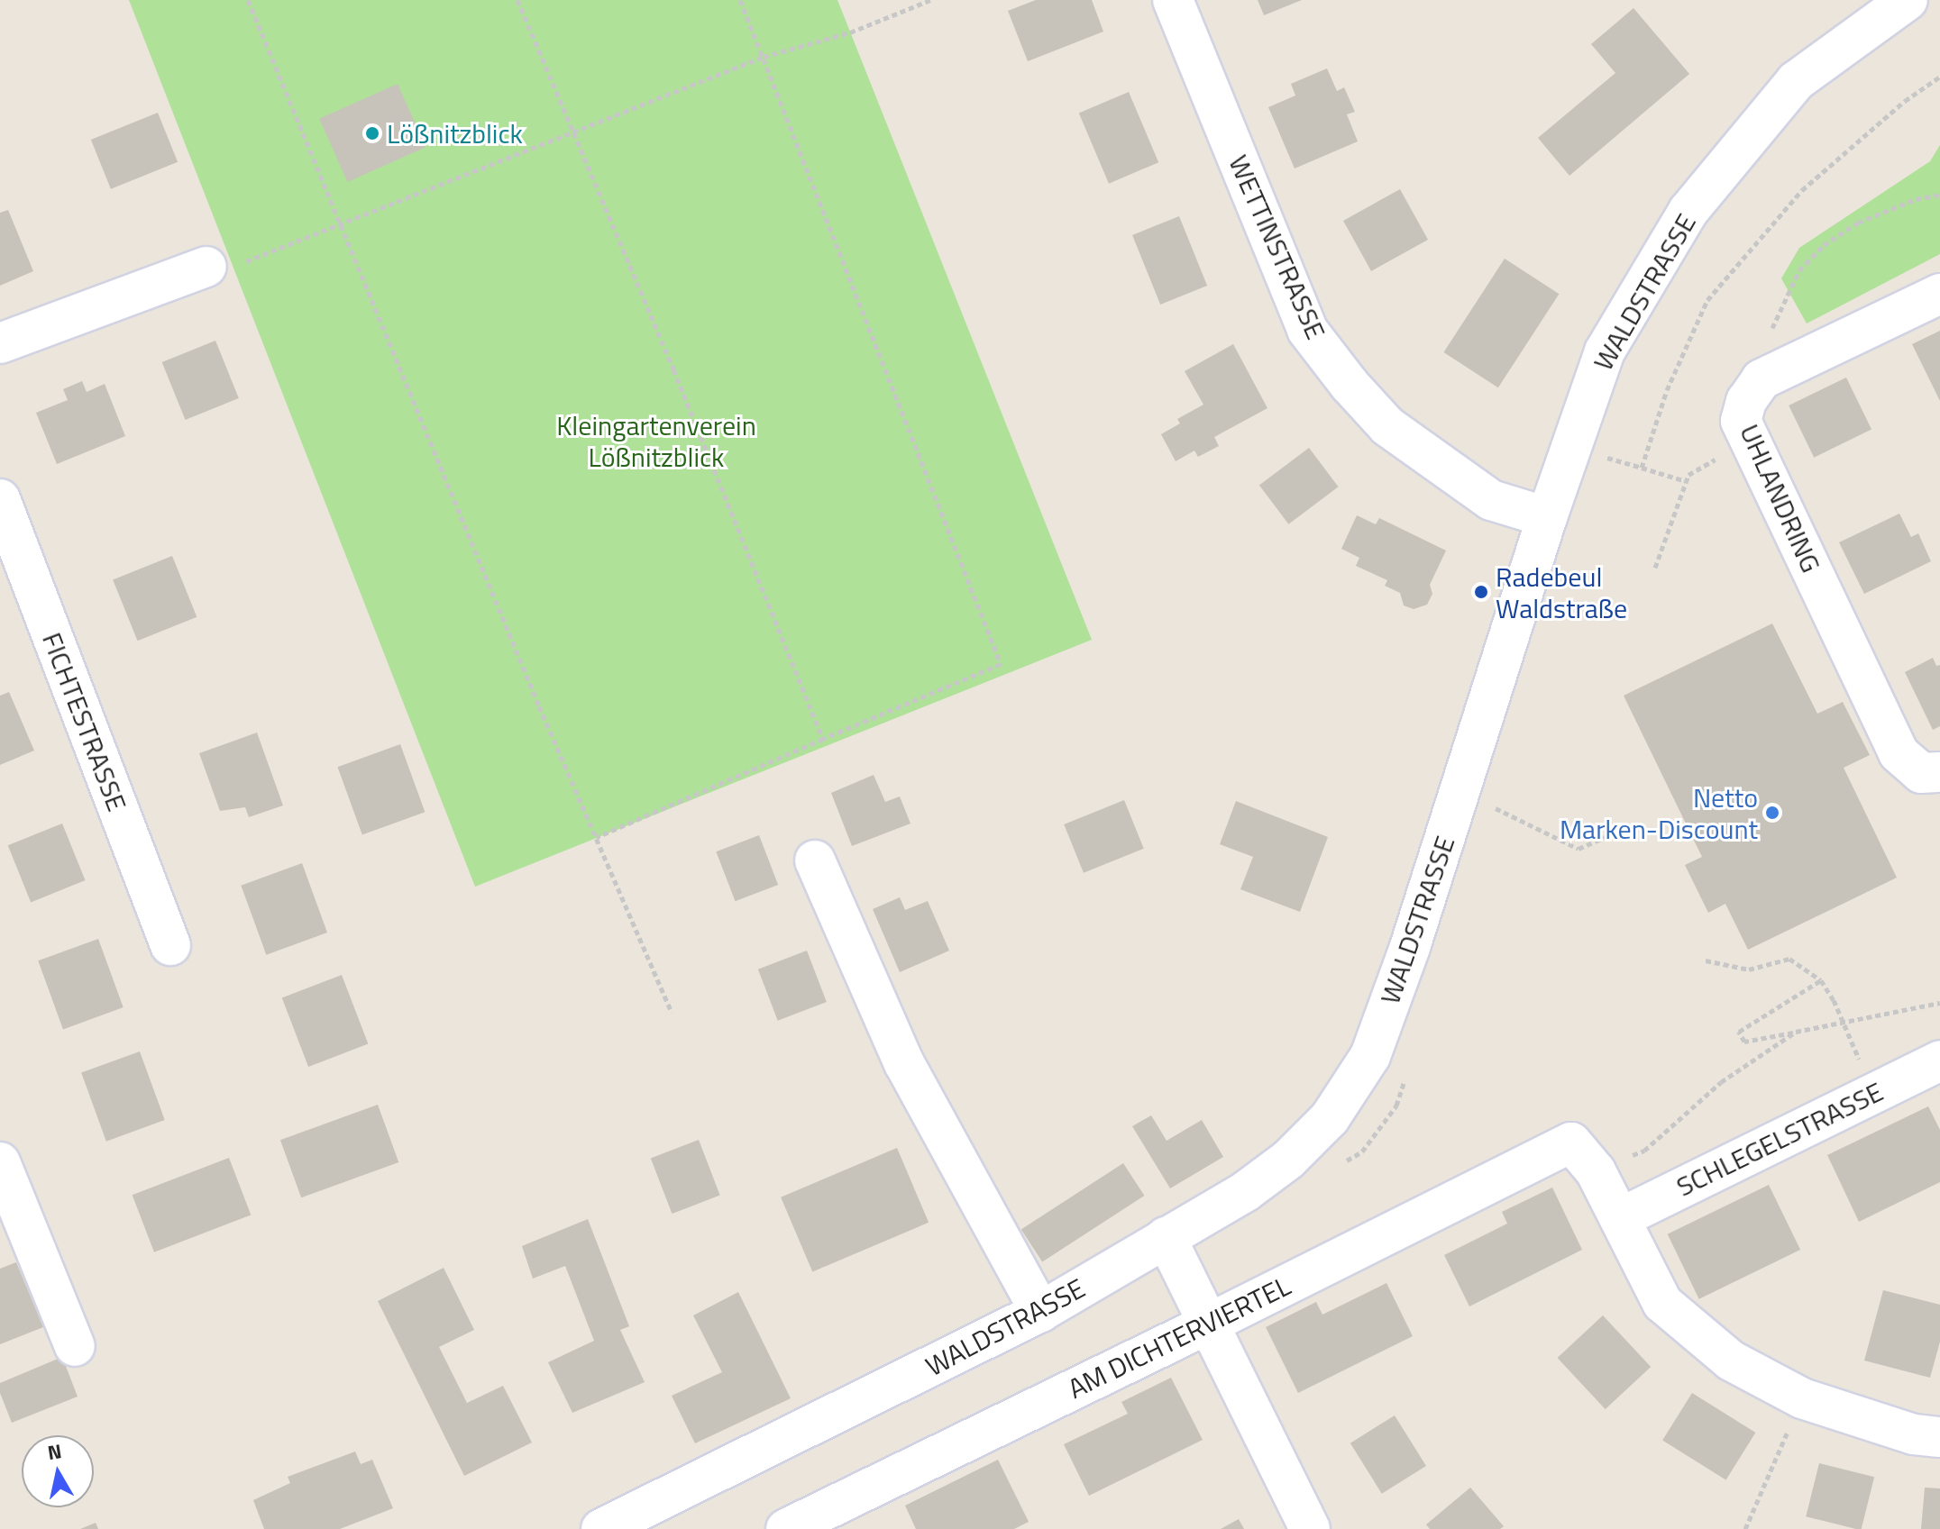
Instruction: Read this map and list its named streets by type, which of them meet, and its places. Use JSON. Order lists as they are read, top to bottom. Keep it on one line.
{"streets":{"street":["WETTINSTRASSE","WALDSTRASSE","UHLANDRING","FICHTESTRASSE","SCHLEGELSTRASSE","AM DICHTERVIERTEL"]},"crossings":[["WETTINSTRASSE","WALDSTRASSE"]],"parks":["Kleingartenverein Lößnitzblick"],"places":["Lößnitzblick","Radebeul Waldstraße","Netto Marken-Discount"],"north":"top"}
